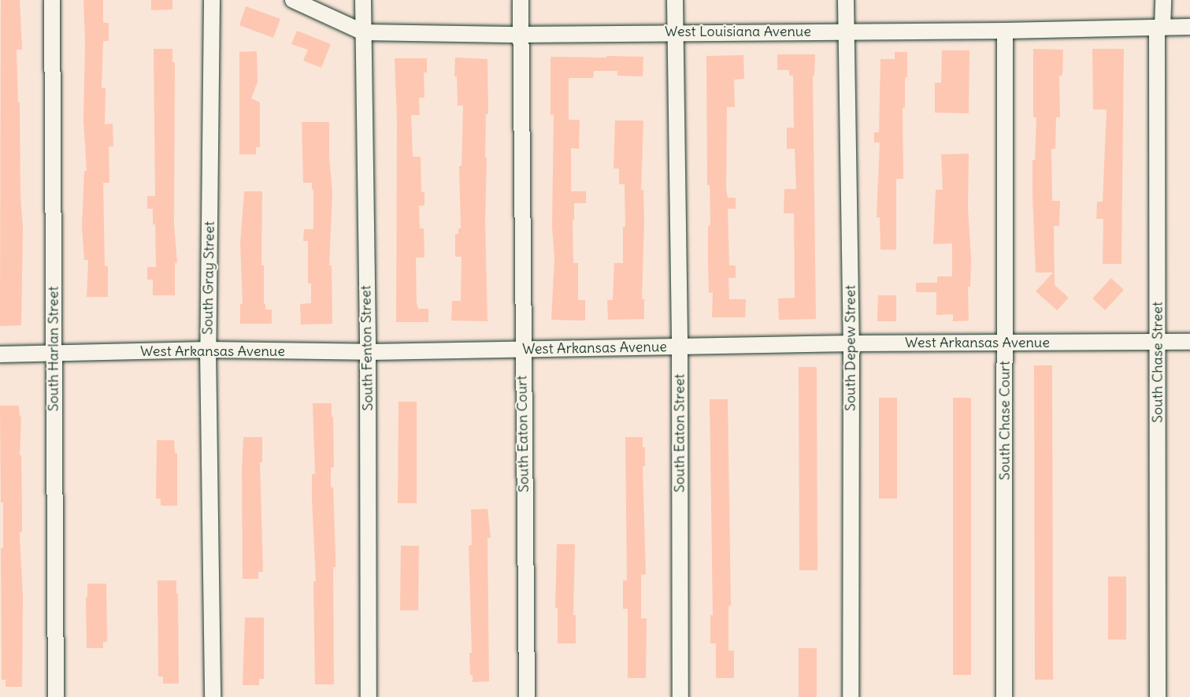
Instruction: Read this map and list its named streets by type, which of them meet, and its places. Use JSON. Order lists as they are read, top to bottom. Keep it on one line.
{"streets":{"street":["West Louisiana Avenue","South Gray Street","West Arkansas Avenue","South Fenton Street","South Depew Street","South Harlan Street","South Chase Street","South Chase Court","South Eaton Street","South Eaton Court"]},"crossings":[["West Louisiana Avenue","South Fenton Street"],["West Louisiana Avenue","South Depew Street"],["West Louisiana Avenue","South Chase Street"],["West Louisiana Avenue","South Chase Court"],["West Louisiana Avenue","South Eaton Street"],["West Louisiana Avenue","South Eaton Court"],["South Gray Street","West Arkansas Avenue"],["West Arkansas Avenue","South Fenton Street"],["West Arkansas Avenue","South Depew Street"],["West Arkansas Avenue","South Harlan Street"],["West Arkansas Avenue","South Chase Street"],["West Arkansas Avenue","South Chase Court"],["West Arkansas Avenue","South Eaton Street"],["West Arkansas Avenue","South Eaton Court"]]}
